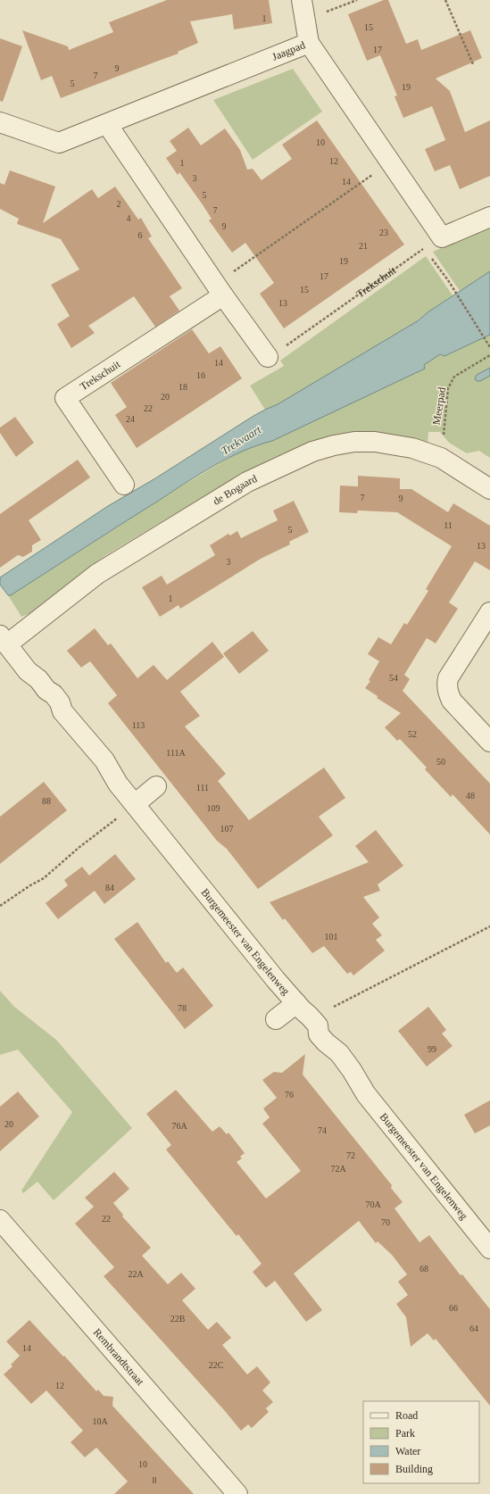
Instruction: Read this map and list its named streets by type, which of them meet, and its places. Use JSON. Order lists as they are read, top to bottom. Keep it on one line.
{"streets":{"street":["Jaagpad","Trekschuit","de Bogaard","Burgemeester van Engelenweg","Rembrandtstraat"],"path":["Meerpad"]},"crossings":[["Jaagpad","Trekschuit"],["Meerpad","de Bogaard"],["de Bogaard","Burgemeester van Engelenweg"]],"water":["Trekvaart"],"house_numbers":["1","15","17","9","7","5","19","10","12","1","3","14","5","2","7","4","9","23","6","21","19","17","15","13","14","16","18","20","22","24","7","9","11","5","13","3","1","54","113","52","111A","50","111","48","88","109","107","84","101","78","99","76","20","76A","74","72","72A","70A","22","70","68","22A","66","22B","64","14","22C","12","10A","10","8"],"legend":["Road","Park","Water","Building"]}
